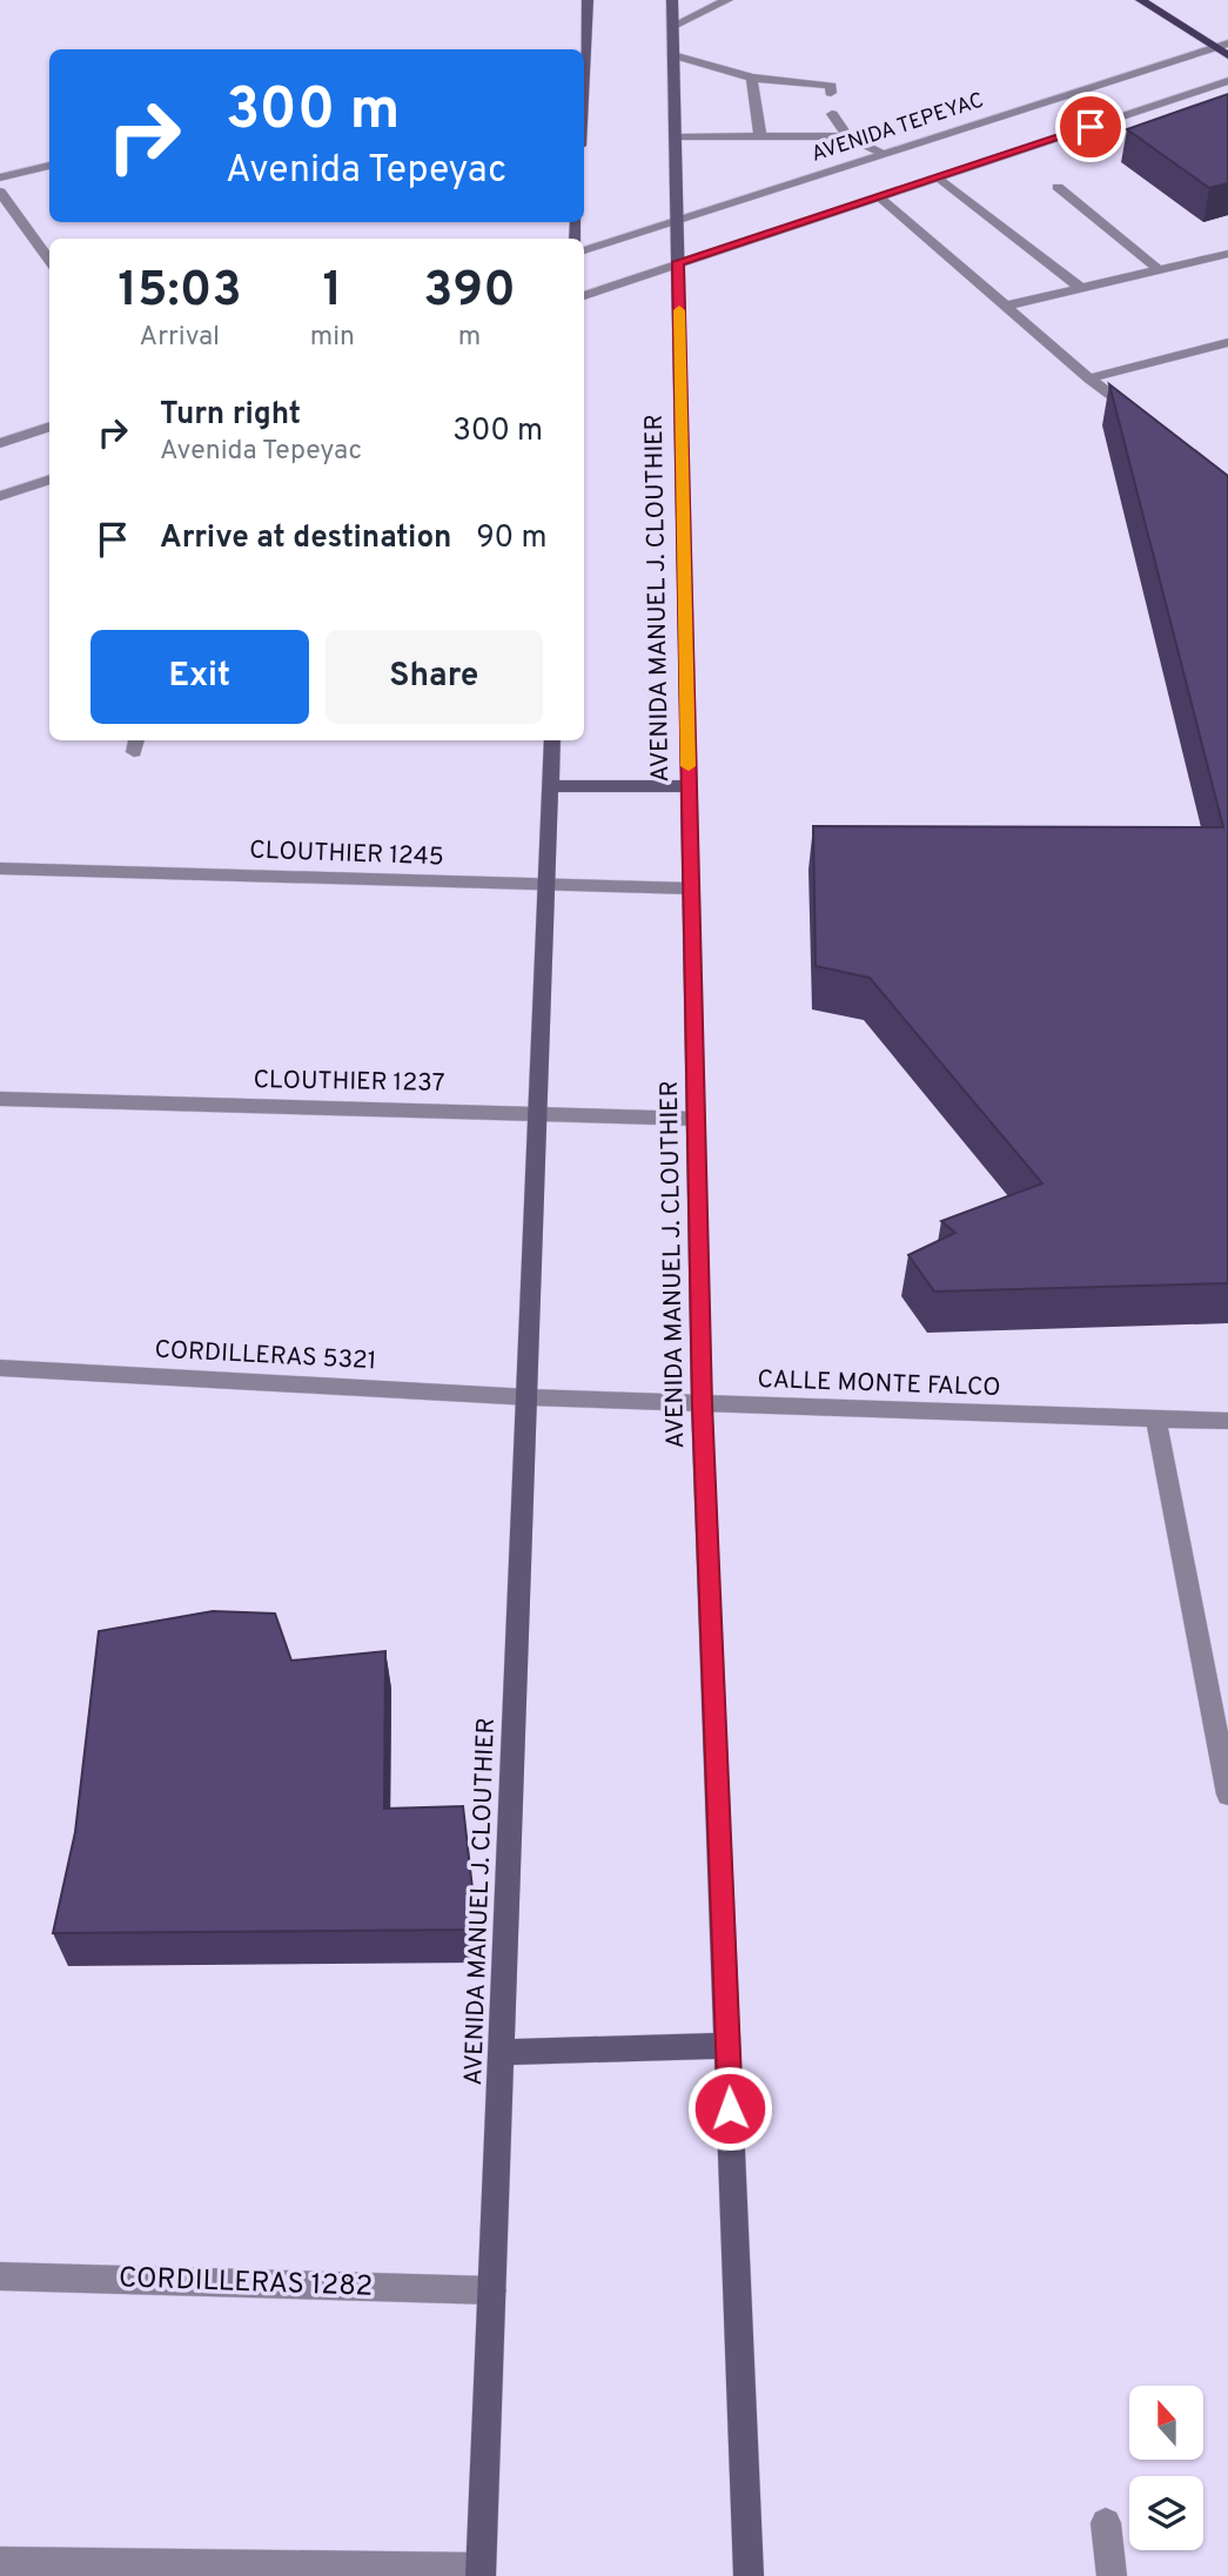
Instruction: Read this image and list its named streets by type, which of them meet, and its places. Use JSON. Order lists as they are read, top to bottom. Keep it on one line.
{"streets":{"main road":["AVENIDA MANUEL J. CLOUTHIER"],"street":["AVENIDA TEPEYAC","CLOUTHIER 1245","CLOUTHIER 1237","CORDILLERAS 5321","CALLE MONTE FALCO","CORDILLERAS 1282"]},"crossings":[["AVENIDA TEPEYAC","AVENIDA MANUEL J. CLOUTHIER"],["AVENIDA MANUEL J. CLOUTHIER","CLOUTHIER 1245"],["AVENIDA MANUEL J. CLOUTHIER","CLOUTHIER 1237"],["AVENIDA MANUEL J. CLOUTHIER","CORDILLERAS 5321"],["AVENIDA MANUEL J. CLOUTHIER","CALLE MONTE FALCO"],["AVENIDA MANUEL J. CLOUTHIER","CORDILLERAS 1282"],["CORDILLERAS 5321","CALLE MONTE FALCO"]],"north":"top","page":{"turn":["300 m","Avenida Tepeyac"],"eta":["15:03","Arrival","1","min","390","m"],"list":[{"name":"Turn right","note":"Avenida Tepeyac","value":"300 m"},{"name":"Arrive at destination","value":"90 m"}],"buttons":["Exit","Share"]}}
